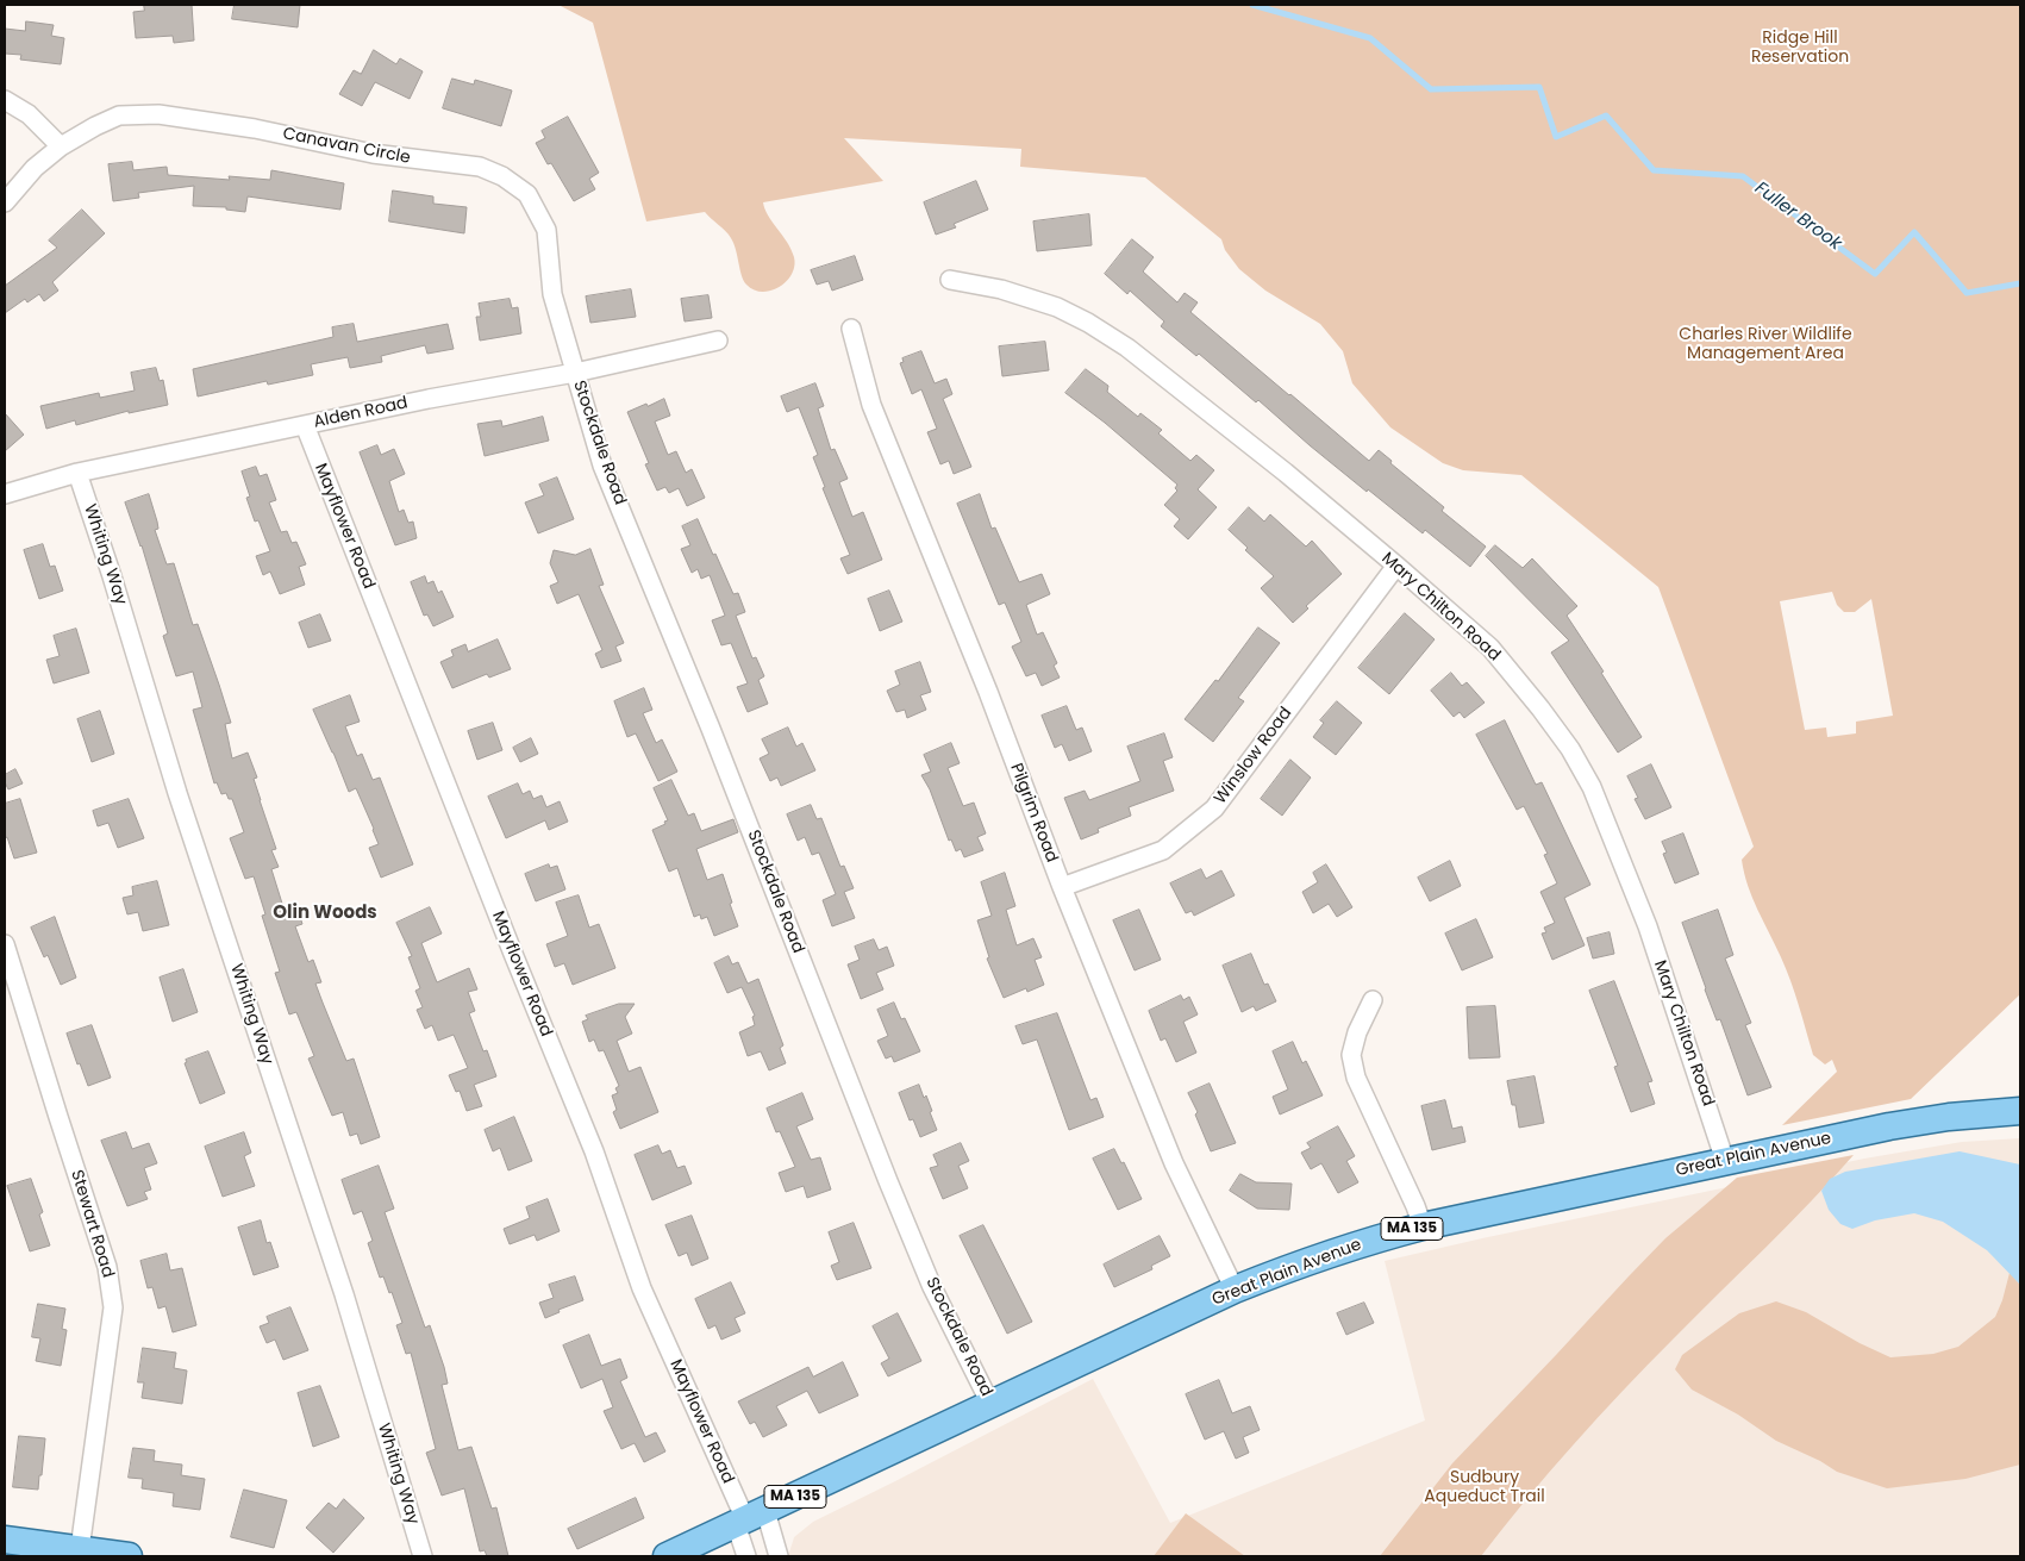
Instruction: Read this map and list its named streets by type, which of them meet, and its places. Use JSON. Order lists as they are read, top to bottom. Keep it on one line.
{"streets":{"main road":["Great Plain Avenue","MA 135"],"street":["Canavan Circle","Alden Road","Stockdale Road","Mayflower Road","Whiting Way","Mary Chilton Road","Winslow Road","Pilgrim Road","Stewart Road"]},"crossings":[["Canavan Circle","Alden Road"],["Canavan Circle","Stockdale Road"],["Alden Road","Stockdale Road"],["Alden Road","Mayflower Road"],["Alden Road","Whiting Way"],["Stockdale Road","Great Plain Avenue"],["Mayflower Road","Great Plain Avenue"],["Mary Chilton Road","Winslow Road"],["Mary Chilton Road","Great Plain Avenue"],["Winslow Road","Pilgrim Road"],["Pilgrim Road","Great Plain Avenue"]],"districts":["Olin Woods"],"water":["Fuller Brook"],"parks":["Ridge Hill Reservation","Charles River Wildlife Management Area","Sudbury Aqueduct Trail"]}
